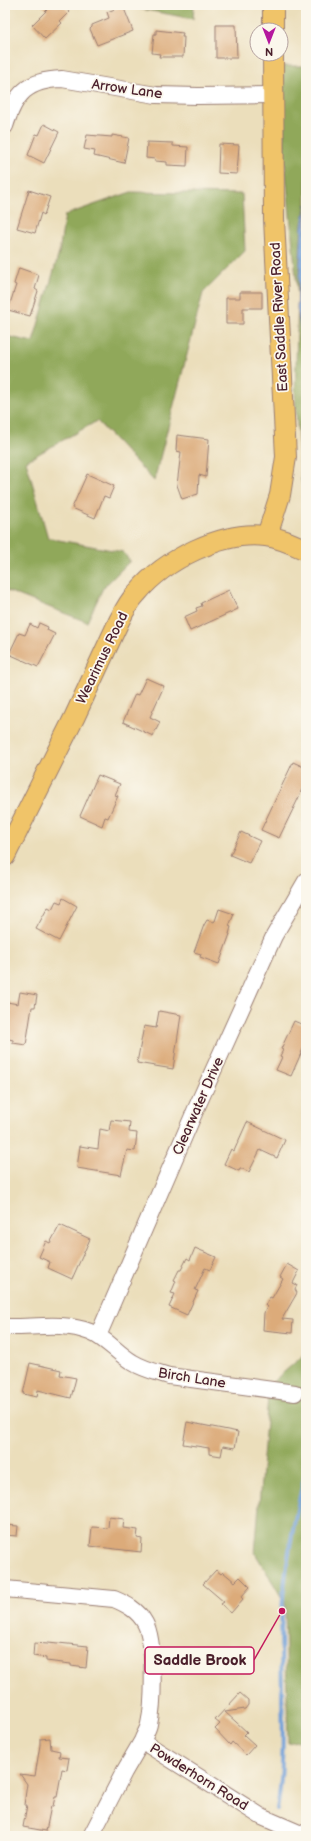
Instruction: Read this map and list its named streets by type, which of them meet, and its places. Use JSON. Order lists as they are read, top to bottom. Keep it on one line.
{"streets":{"main road":["East Saddle River Road","Wearimus Road"],"street":["Arrow Lane","Clearwater Drive","Birch Lane","Powderhorn Road"]},"crossings":[["Arrow Lane","East Saddle River Road"],["East Saddle River Road","Wearimus Road"],["Clearwater Drive","Birch Lane"]],"places":["Saddle Brook"],"north":"bottom"}
